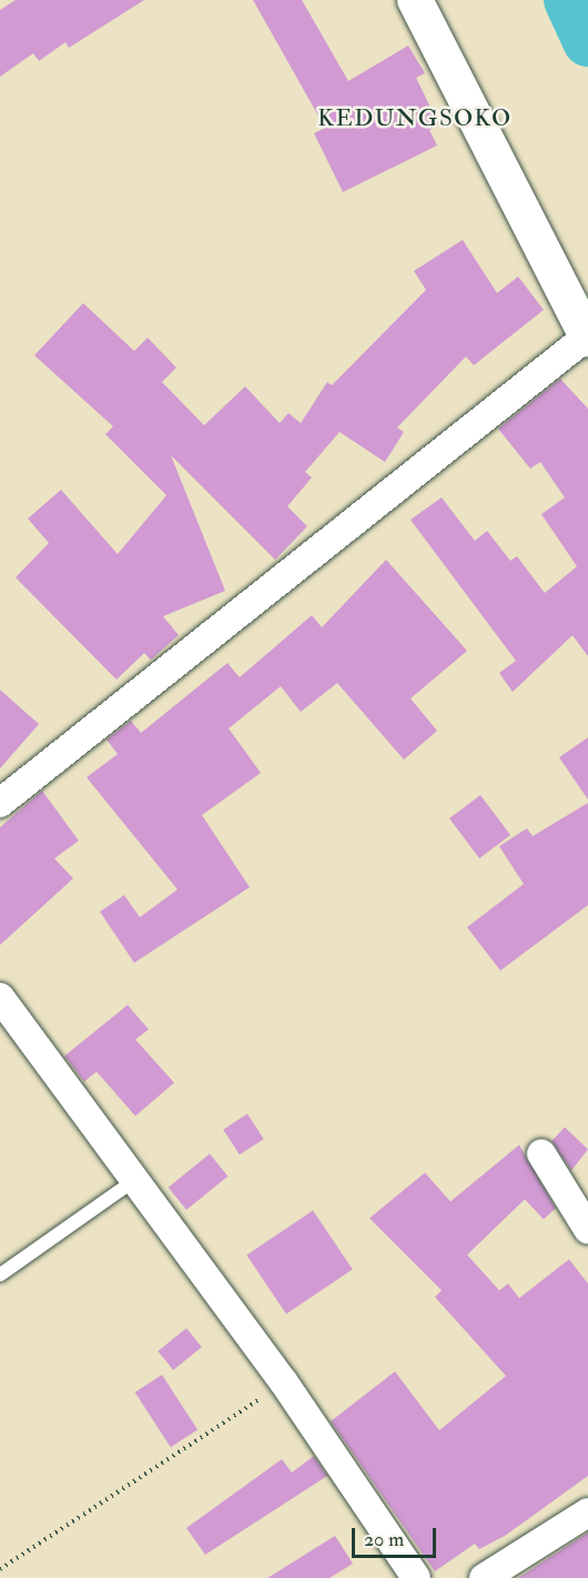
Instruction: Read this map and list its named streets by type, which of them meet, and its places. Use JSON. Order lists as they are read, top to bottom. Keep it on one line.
{"districts":["KEDUNGSOKO"],"scale_bar":"20 m"}
